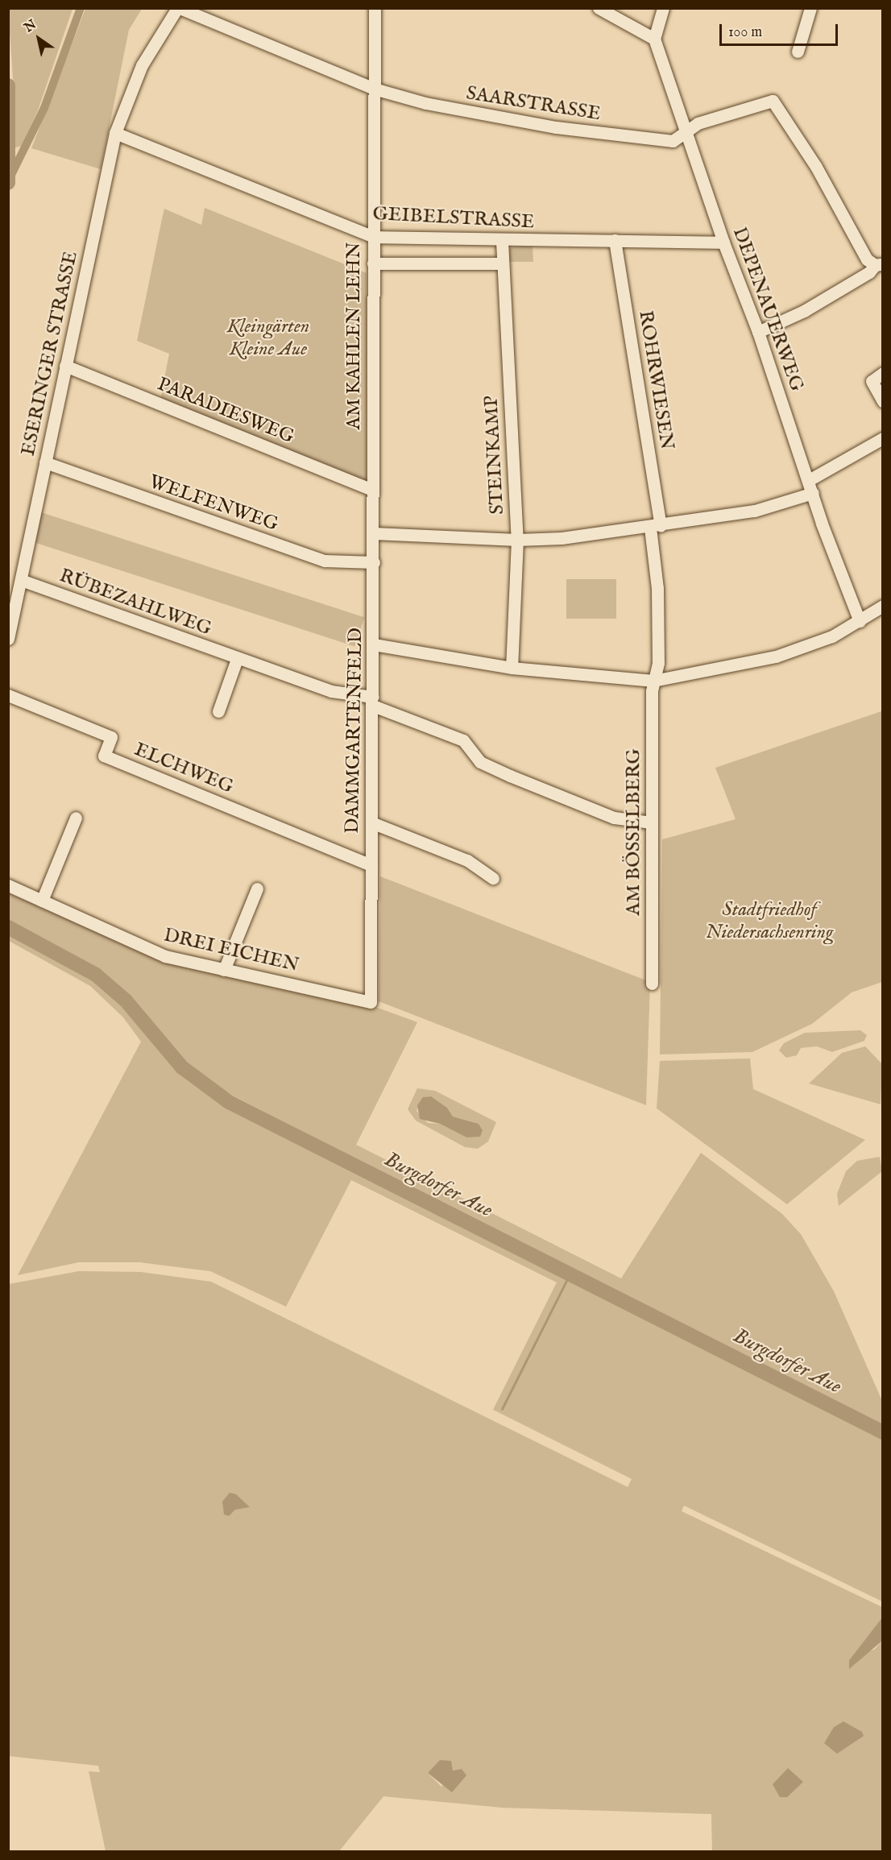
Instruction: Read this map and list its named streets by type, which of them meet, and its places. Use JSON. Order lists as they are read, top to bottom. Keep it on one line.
{"streets":{"street":["SAARSTRASSE","GEIBELSTRASSE","DEPENAUERWEG","AM KAHLEN LEHN","ESERINGER STRASSE","ROHRWIESEN","PARADIESWEG","STEINKAMP","WELFENWEG","RÜBEZAHLWEG","DAMMGARTENFELD","ELCHWEG","AM BÖSSELBERG","DREI EICHEN"]},"crossings":[["SAARSTRASSE","DEPENAUERWEG"],["SAARSTRASSE","AM KAHLEN LEHN"],["SAARSTRASSE","ESERINGER STRASSE"],["GEIBELSTRASSE","DEPENAUERWEG"],["GEIBELSTRASSE","AM KAHLEN LEHN"],["GEIBELSTRASSE","ESERINGER STRASSE"],["GEIBELSTRASSE","ROHRWIESEN"],["GEIBELSTRASSE","STEINKAMP"],["AM KAHLEN LEHN","DAMMGARTENFELD"],["ESERINGER STRASSE","PARADIESWEG"],["ESERINGER STRASSE","WELFENWEG"],["ESERINGER STRASSE","RÜBEZAHLWEG"],["ROHRWIESEN","AM BÖSSELBERG"],["PARADIESWEG","DAMMGARTENFELD"],["WELFENWEG","DAMMGARTENFELD"],["RÜBEZAHLWEG","DAMMGARTENFELD"],["RÜBEZAHLWEG","AM BÖSSELBERG"],["DAMMGARTENFELD","ELCHWEG"],["DAMMGARTENFELD","DREI EICHEN"]],"water":["Burgdorfer Aue"],"parks":["Kleingärten Kleine Aue","Stadtfriedhof Niedersachsenring"],"scale_bar":"100 m","north":"top left"}
